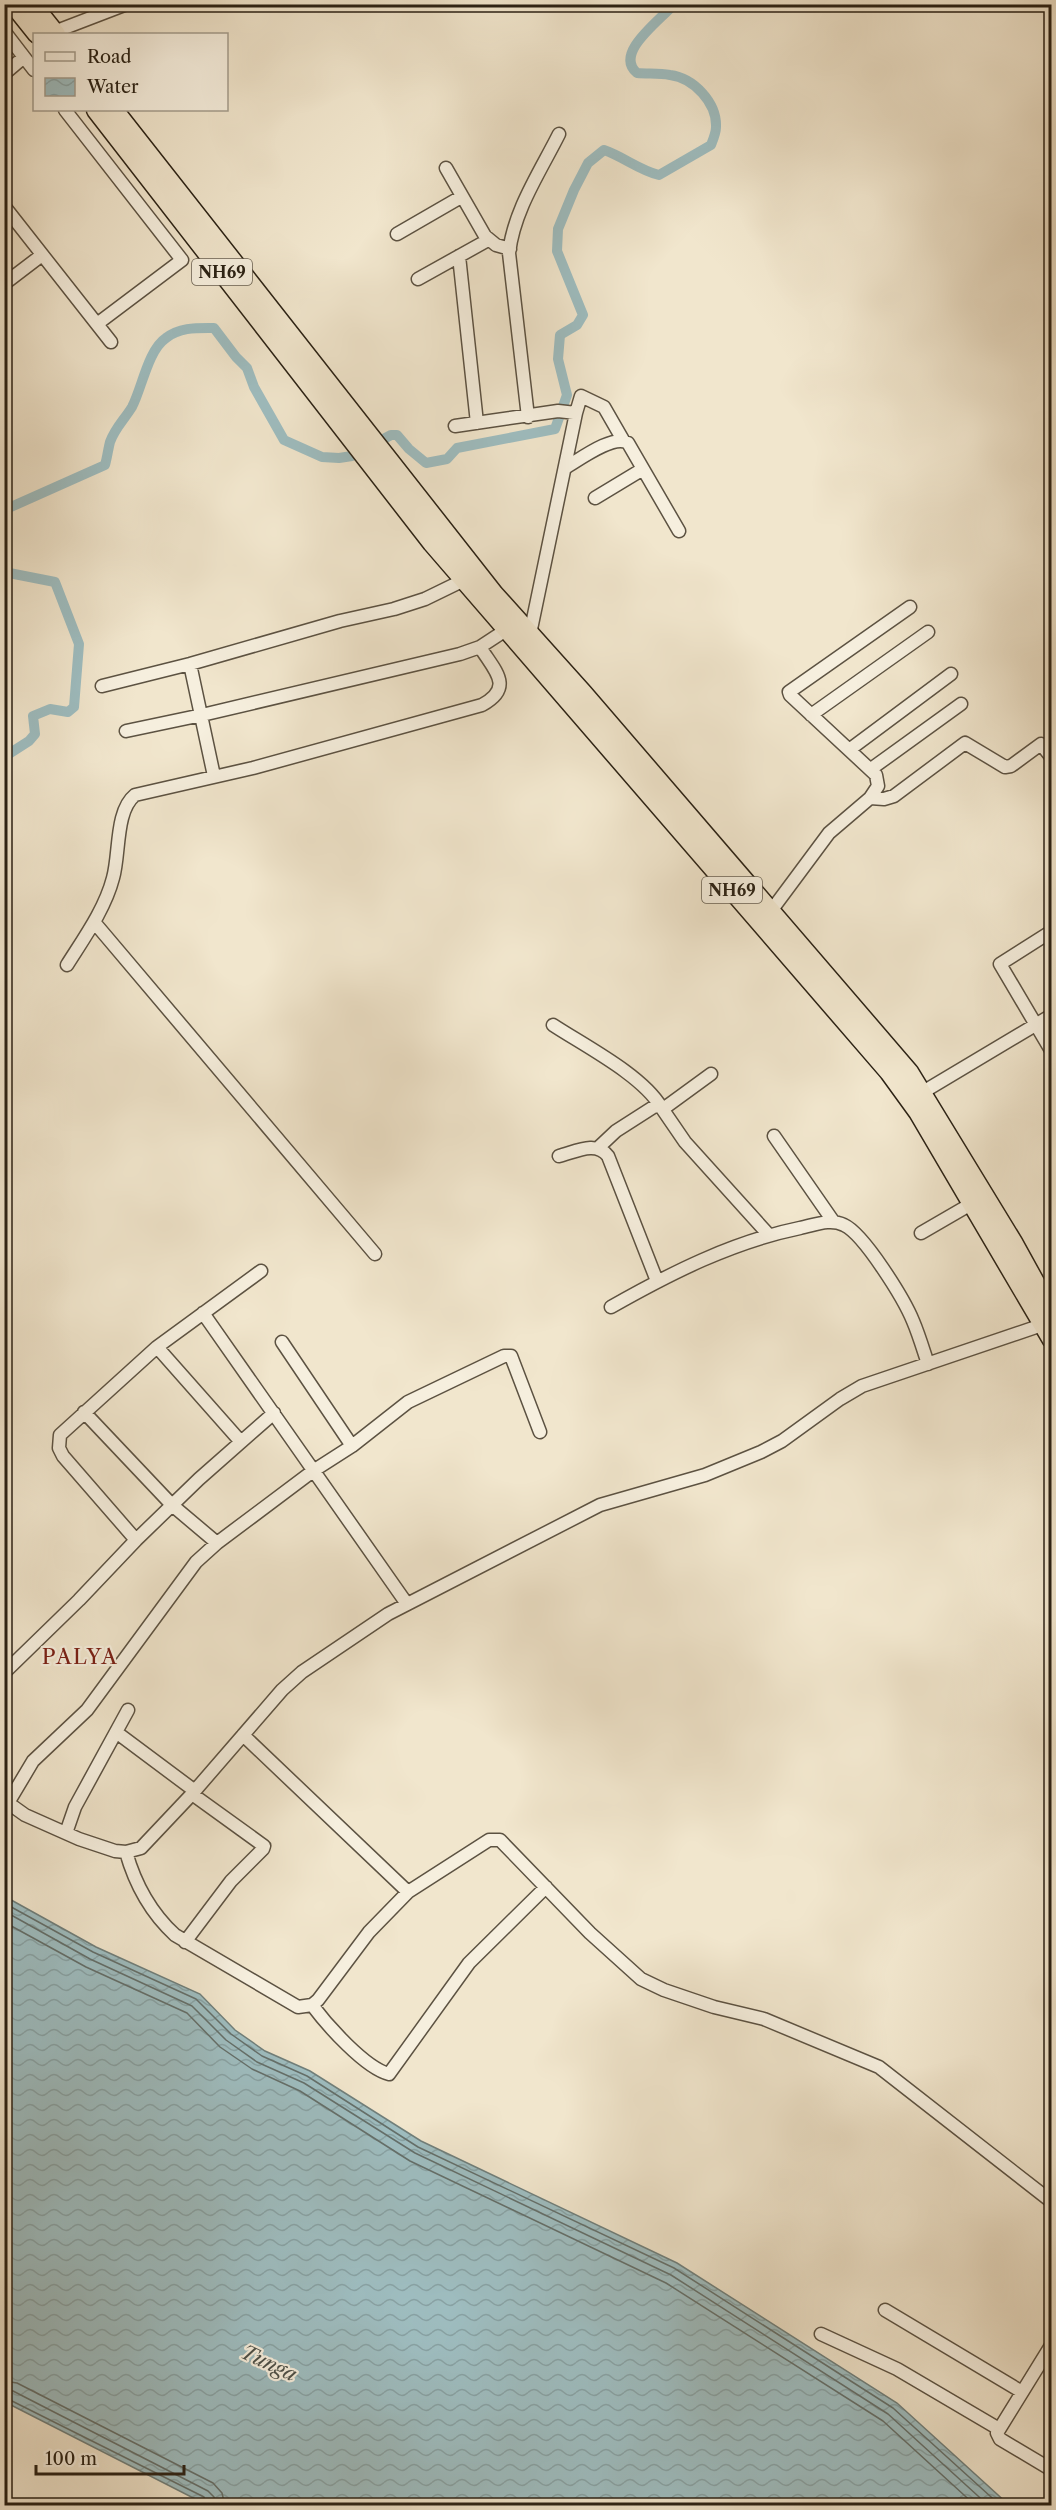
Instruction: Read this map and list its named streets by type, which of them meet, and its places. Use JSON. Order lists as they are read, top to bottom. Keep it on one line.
{"streets":{"highway":["NH69"]},"districts":["PALYA"],"water":["Tunga"],"legend":["Road","Water"],"scale_bar":"100 m"}
